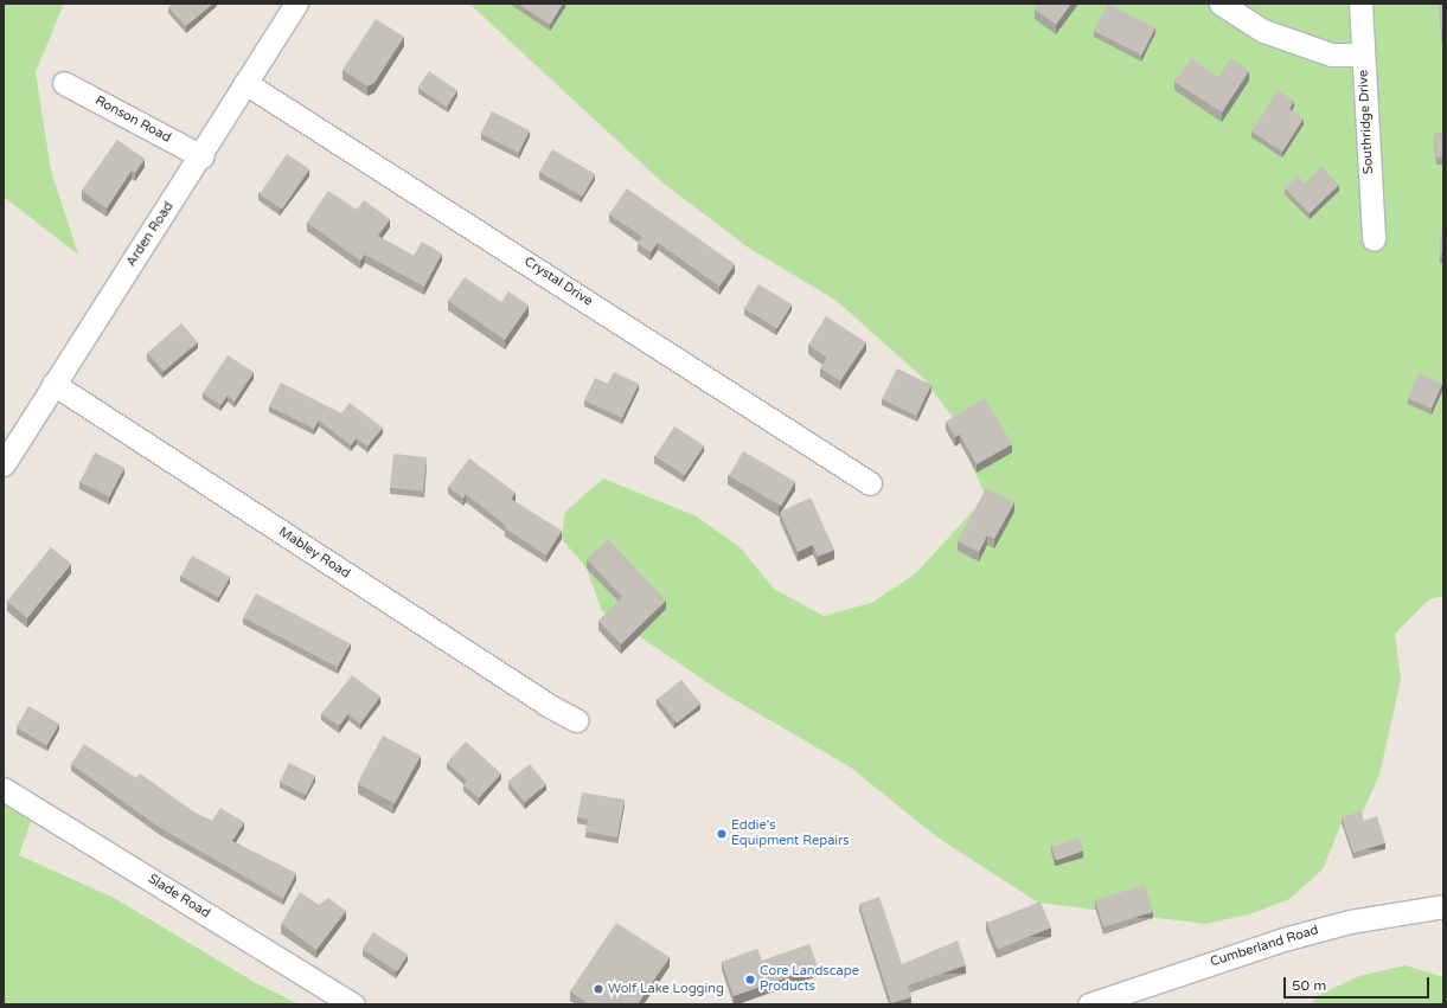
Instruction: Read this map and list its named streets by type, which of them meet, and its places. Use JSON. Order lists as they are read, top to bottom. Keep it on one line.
{"streets":{"street":["Ronson Road","Southridge Drive","Arden Road","Crystal Drive","Mabley Road","Slade Road","Cumberland Road"]},"crossings":[["Ronson Road","Arden Road"],["Arden Road","Crystal Drive"],["Arden Road","Mabley Road"]],"places":["Eddie's Equipment Repairs","Core Landscape Products","Wolf Lake Logging"],"scale_bar":"50 m"}
